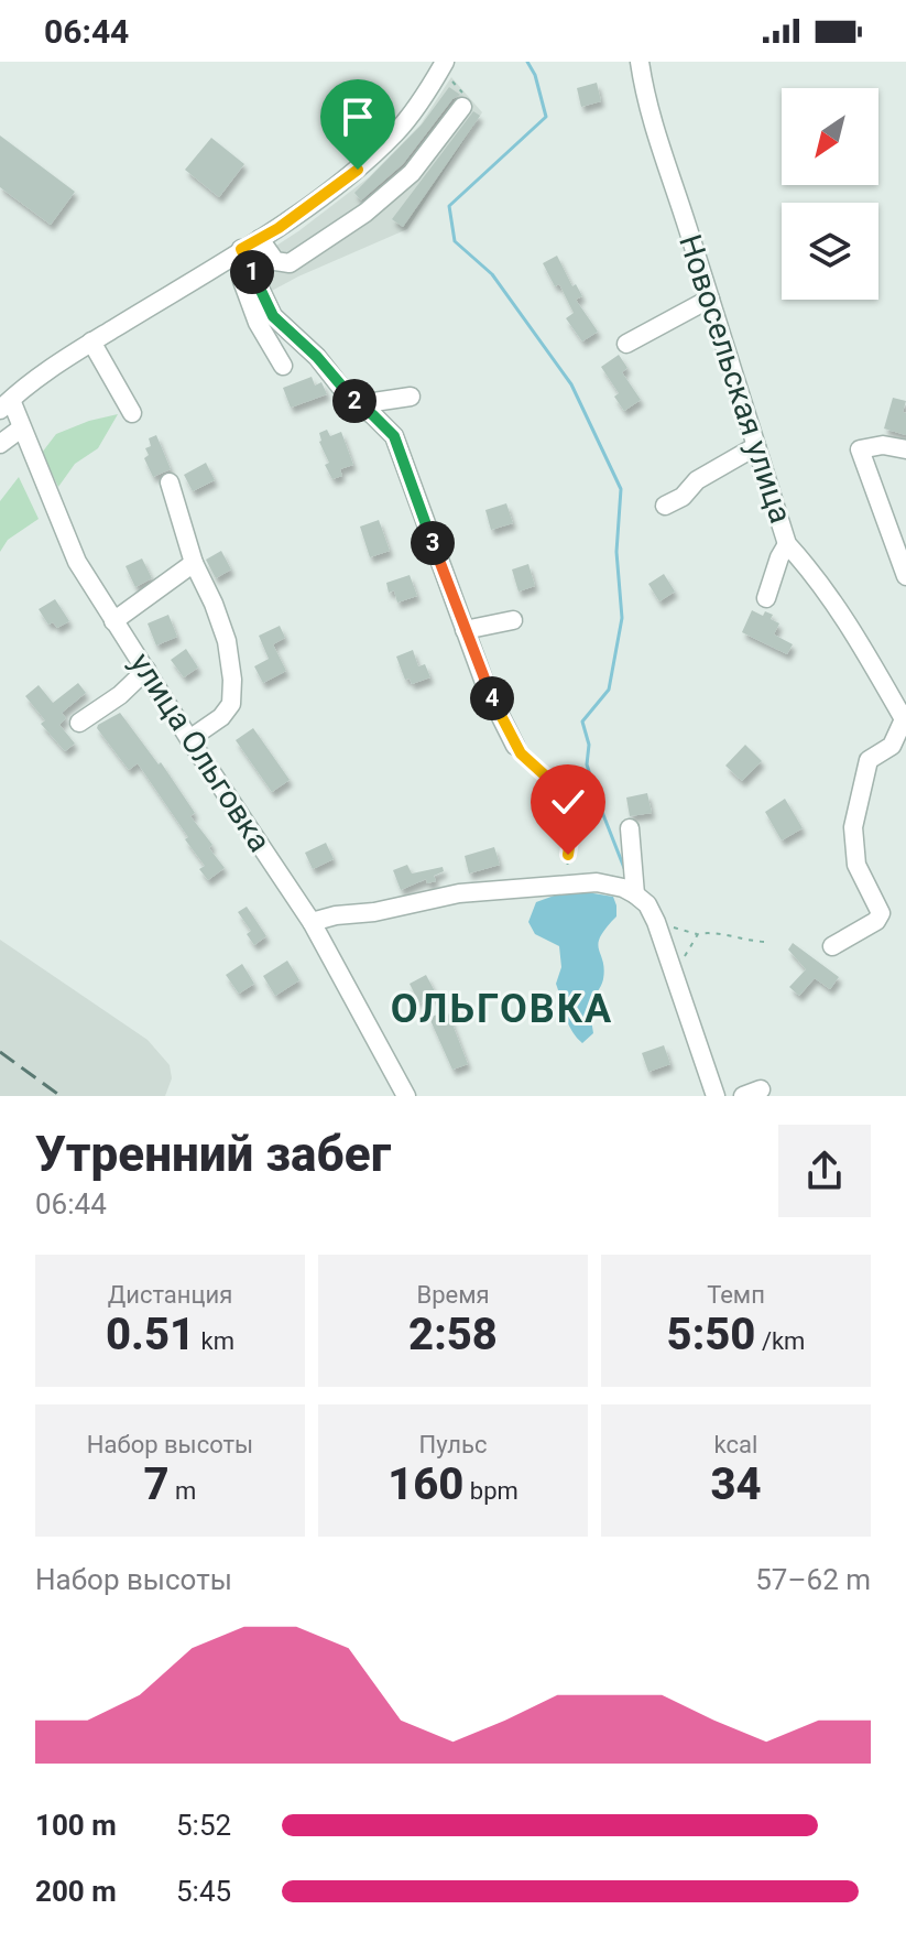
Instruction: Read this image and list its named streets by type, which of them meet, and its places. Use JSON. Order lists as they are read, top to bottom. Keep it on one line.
{"streets":{"street":["Новосельская улица","улица Ольговка"]},"districts":["ОЛЬГОВКА"],"north":"bottom left","page":{"status":"06:44","pins":["1","2","3","4"],"heading":["Утренний забег","06:44"],"stats":[["Дистанция","0.51 km"],["Время","2:58"],["Темп","5:50 /km"],["Набор высоты","7 m"],["Пульс","160 bpm"],["kcal","34"]],"chart":["Набор высоты","57–62 m"],"list":[{"name":"100 m","note":"5:52"},{"name":"200 m","note":"5:45"}]}}
